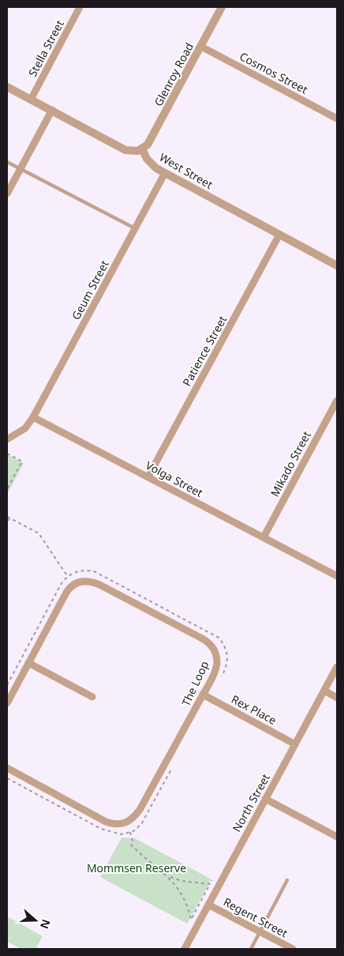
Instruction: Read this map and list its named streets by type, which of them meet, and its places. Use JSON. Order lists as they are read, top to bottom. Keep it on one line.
{"streets":{"street":["Stella Street","Cosmos Street","Glenroy Road","West Street","Geum Street","Patience Street","Mikado Street","Volga Street","The Loop","Rex Place","North Street","Regent Street"]},"crossings":[["Cosmos Street","Glenroy Road"],["Glenroy Road","West Street"],["West Street","Geum Street"],["West Street","Patience Street"],["Geum Street","Volga Street"],["Patience Street","Volga Street"],["Mikado Street","Volga Street"],["The Loop","Rex Place"],["Rex Place","North Street"],["North Street","Regent Street"]],"parks":["Mommsen Reserve"],"north":"right"}
